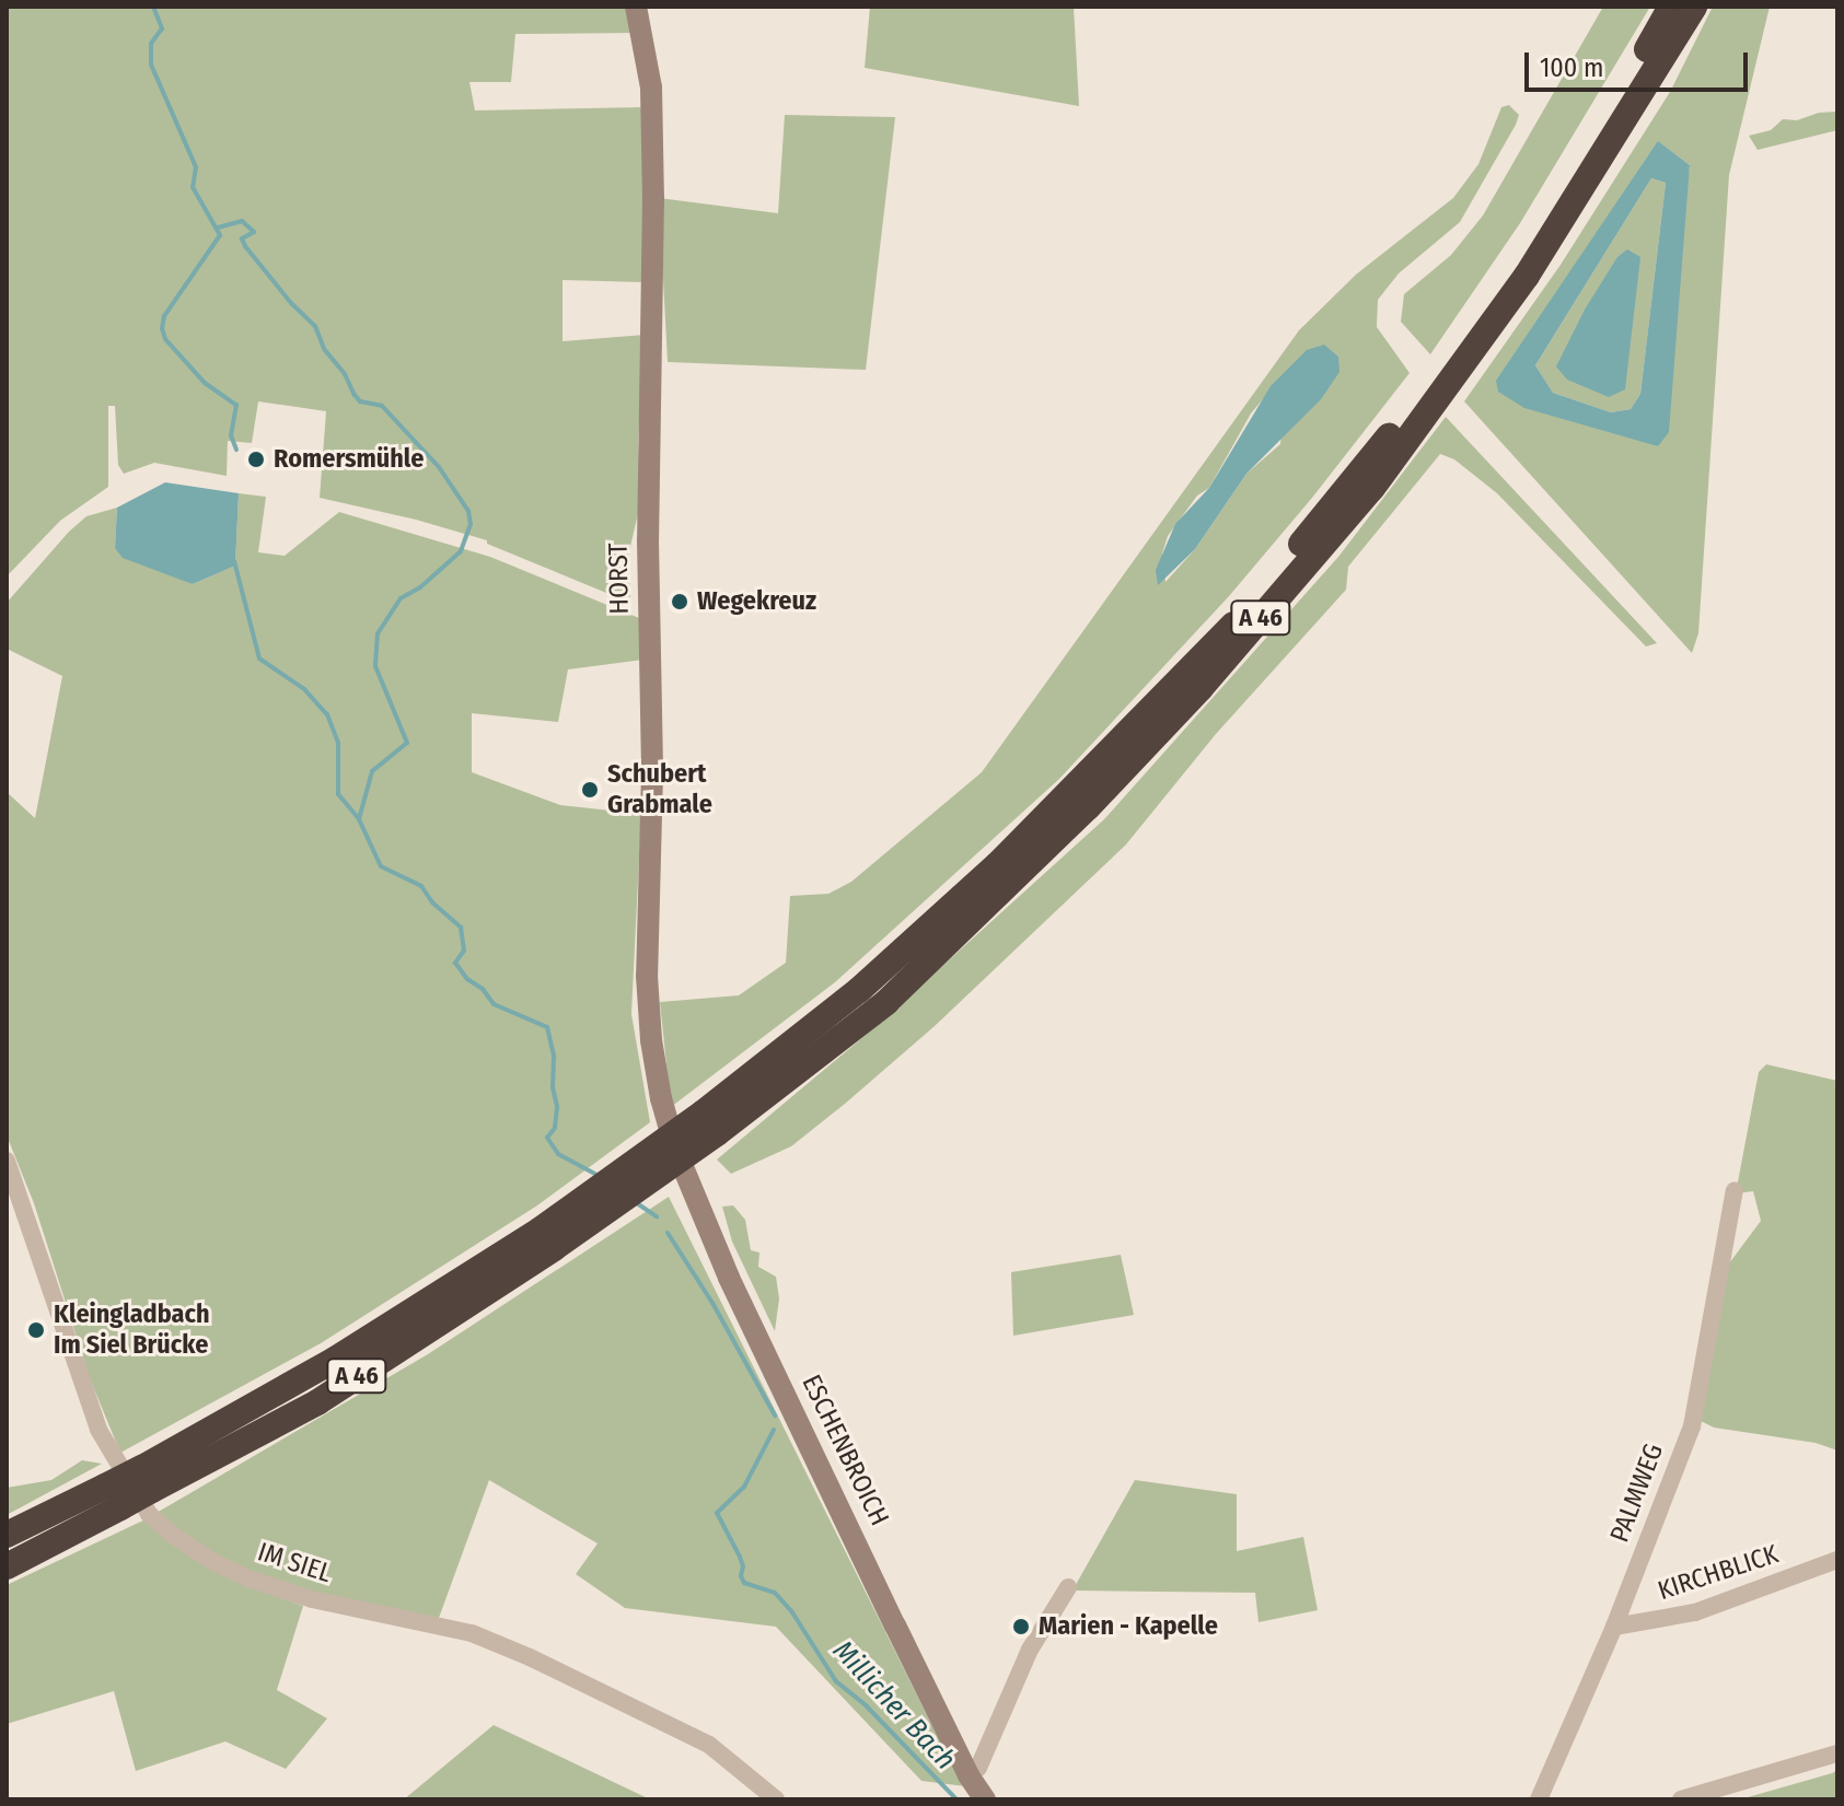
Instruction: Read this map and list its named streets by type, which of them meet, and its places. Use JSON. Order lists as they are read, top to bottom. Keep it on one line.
{"streets":{"highway":["A 46"],"street":["HORST","ESCHENBROICH","PALMWEG","IM SIEL","KIRCHBLICK"]},"crossings":[["HORST","ESCHENBROICH"],["PALMWEG","KIRCHBLICK"]],"water":["Millicher Bach"],"places":["Romersmühle","Wegekreuz","Schubert Grabmale","Kleingladbach Im Siel Brücke","Marien - Kapelle"],"scale_bar":"100 m"}
